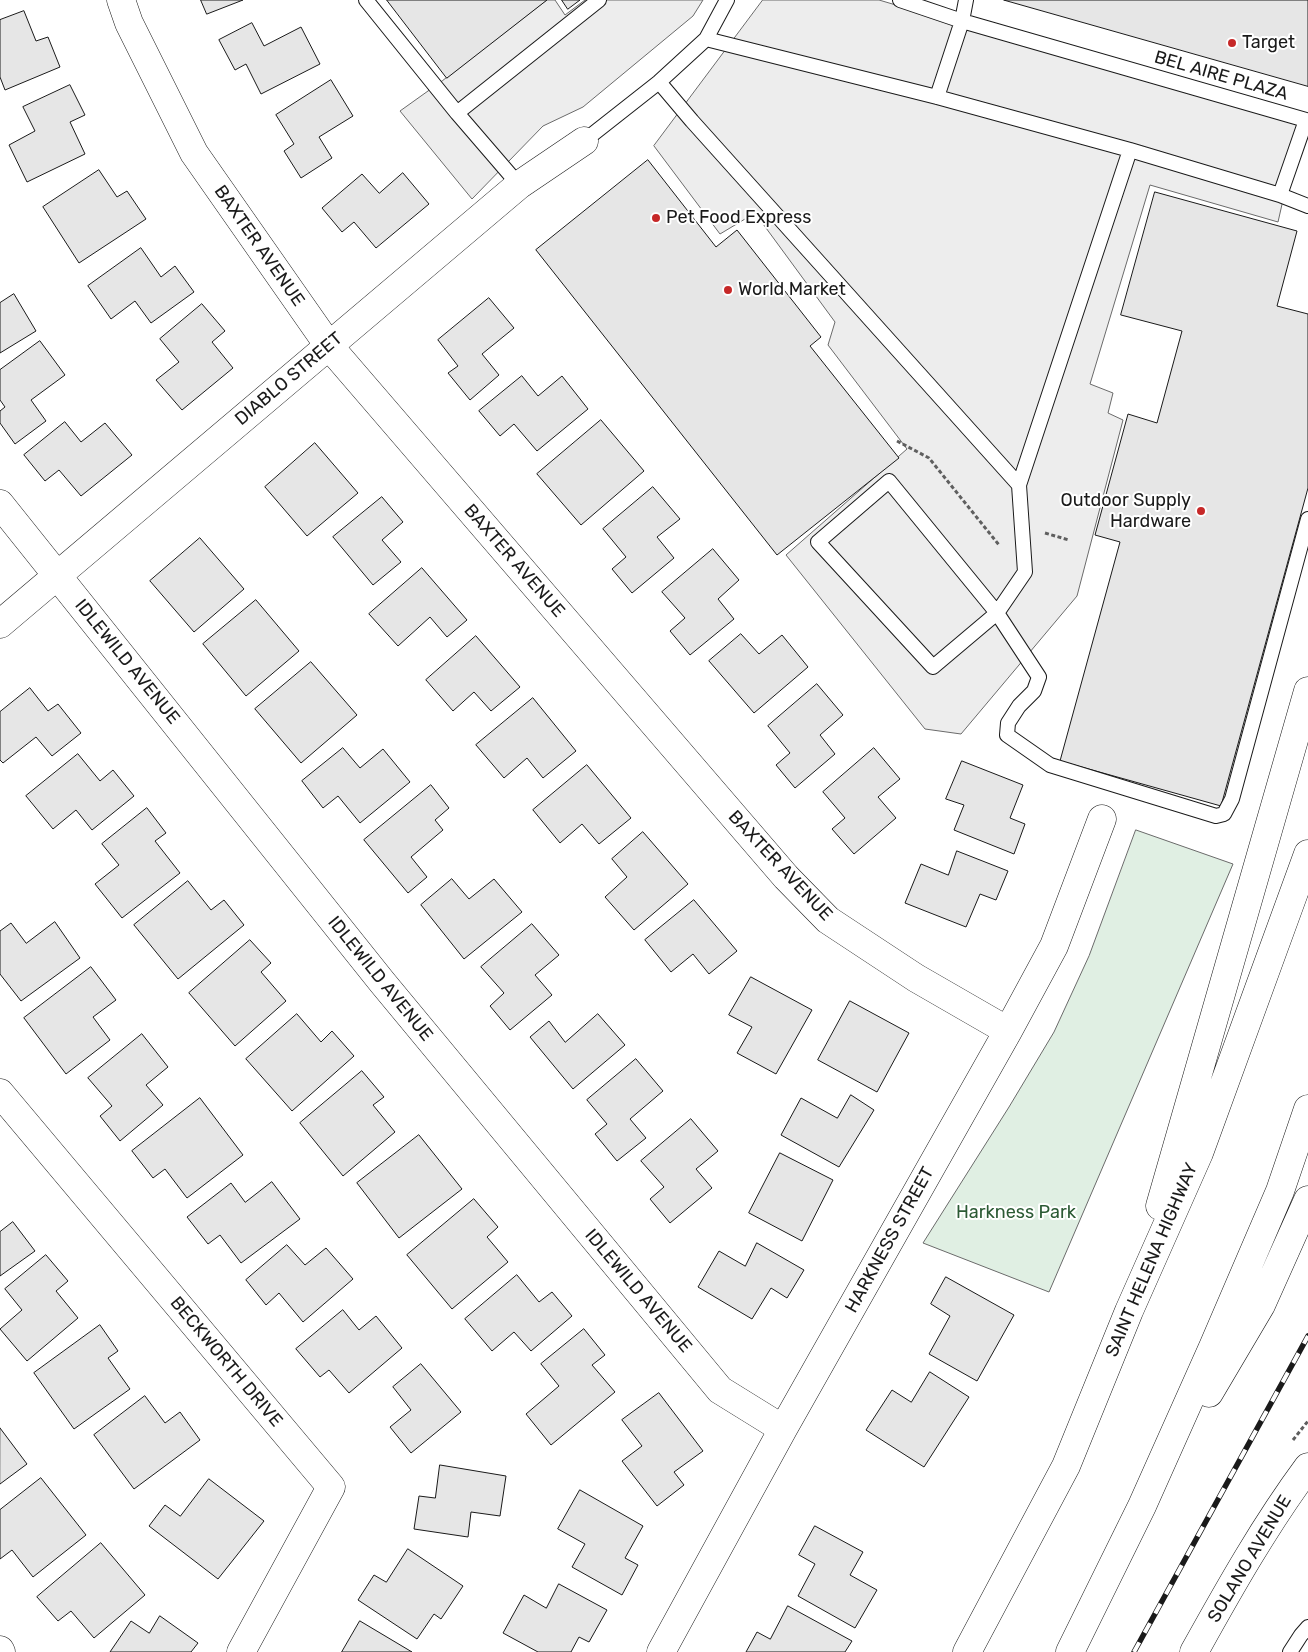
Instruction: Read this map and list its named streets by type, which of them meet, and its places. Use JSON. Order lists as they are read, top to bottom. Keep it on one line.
{"streets":{"main road":["BAXTER AVENUE","DIABLO STREET","IDLEWILD AVENUE","HARKNESS STREET","SAINT HELENA HIGHWAY","BECKWORTH DRIVE","SOLANO AVENUE"],"lane":["BEL AIRE PLAZA"]},"crossings":[["BAXTER AVENUE","DIABLO STREET"],["BAXTER AVENUE","HARKNESS STREET"],["DIABLO STREET","IDLEWILD AVENUE"],["IDLEWILD AVENUE","HARKNESS STREET"]],"parks":["Harkness Park"],"places":["Target","Pet Food Express","World Market","Outdoor Supply Hardware"]}
